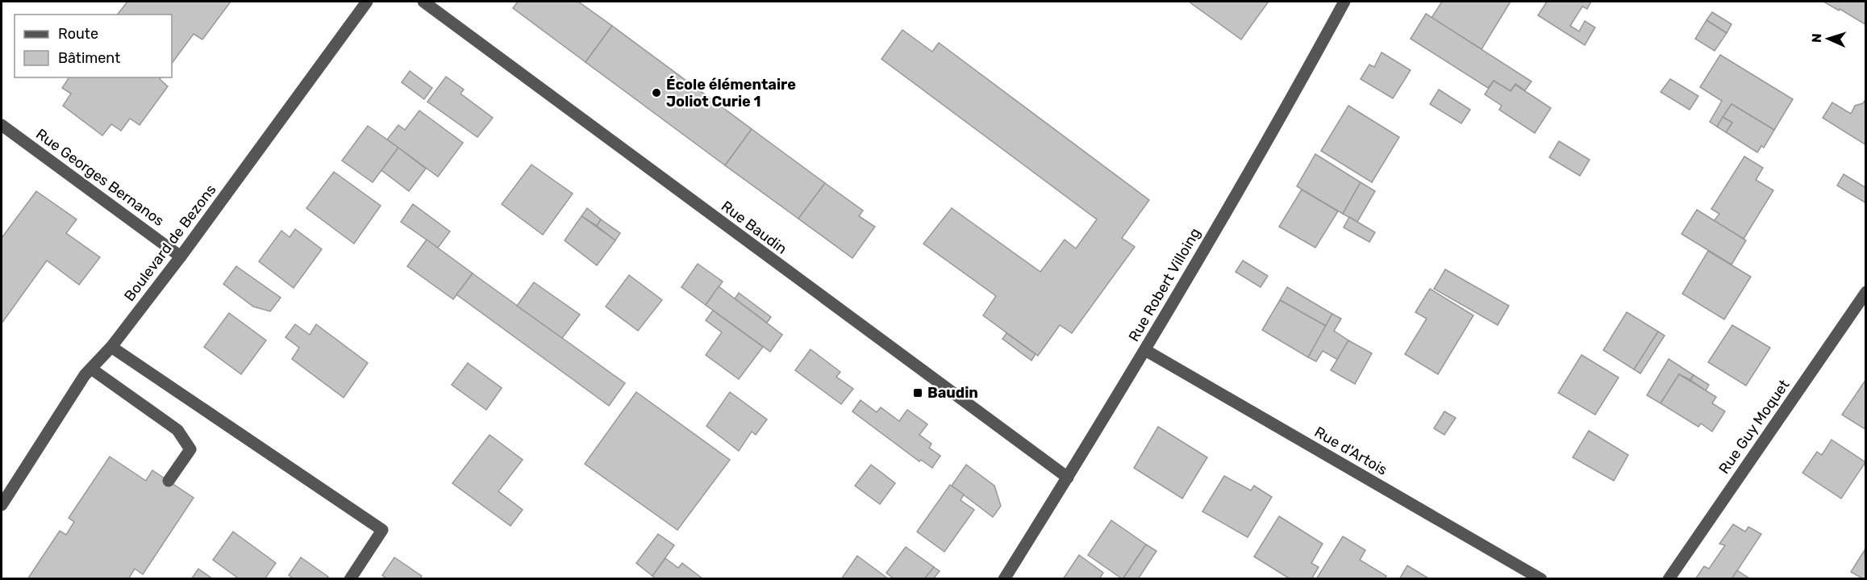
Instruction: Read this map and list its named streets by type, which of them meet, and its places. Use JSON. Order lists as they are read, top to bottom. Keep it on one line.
{"streets":{"street":["Rue Georges Bernanos","Rue Baudin","Boulevard de Bezons","Rue Robert Villoing","Rue Guy Moquet","Rue d'Artois"]},"crossings":[["Rue Georges Bernanos","Boulevard de Bezons"],["Rue Baudin","Rue Robert Villoing"],["Rue Robert Villoing","Rue d'Artois"]],"places":{"other":["École élémentaire Joliot Curie 1"],"transit":["Baudin"]},"legend":["Route","Bâtiment"],"north":"left"}
